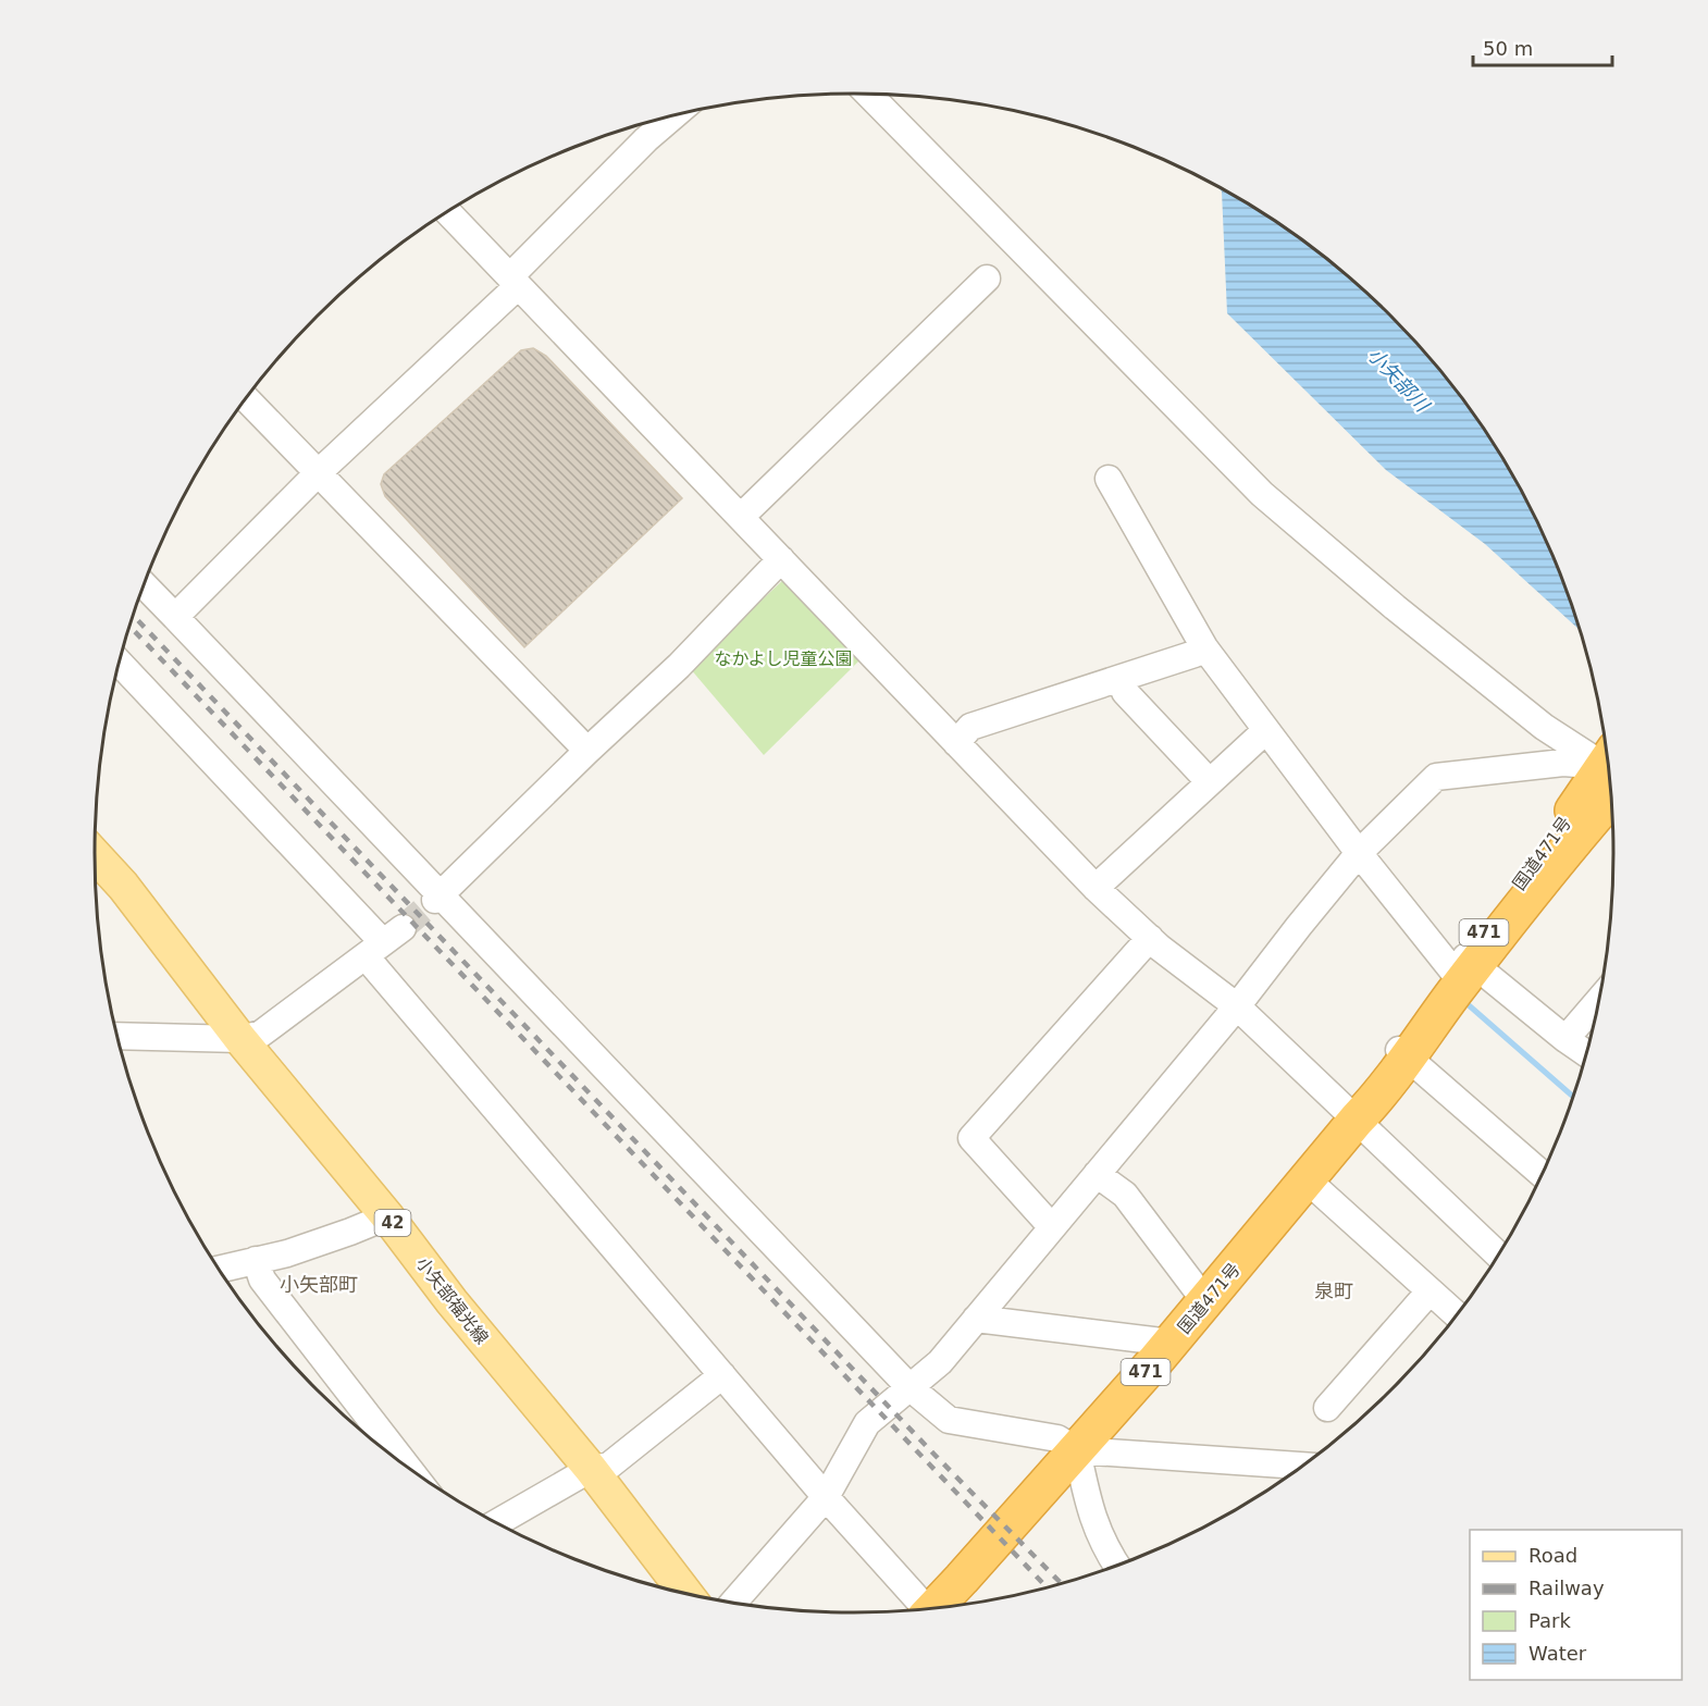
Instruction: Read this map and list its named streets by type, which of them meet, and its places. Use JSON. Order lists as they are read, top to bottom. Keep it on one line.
{"streets":{"highway":["国道471号","471"],"main road":["42","小矢部福光線"]},"districts":["小矢部町","泉町"],"water":["小矢部川"],"parks":["なかよし児童公園"],"legend":["Road","Railway","Park","Water"],"scale_bar":"50 m"}
